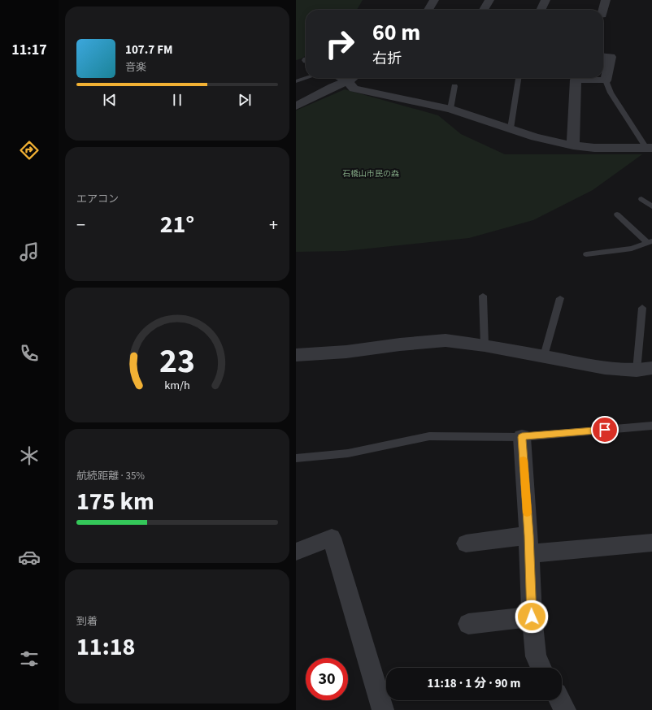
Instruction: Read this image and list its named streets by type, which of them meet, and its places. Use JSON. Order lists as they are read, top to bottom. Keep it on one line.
{"parks":["石橋山市民の森"],"page":{"tabs":"11:17","turn":["60 m","右折"],"song":["107.7 FM","音楽"],"tile":["エアコン",["航続距離 · 35%","175 km"],["到着","11:18"]],"heat":["−","21°","+"],"limit":"30","trip":"11:18 · 1 分 · 90 m","gauge":["23","km/h"]}}
